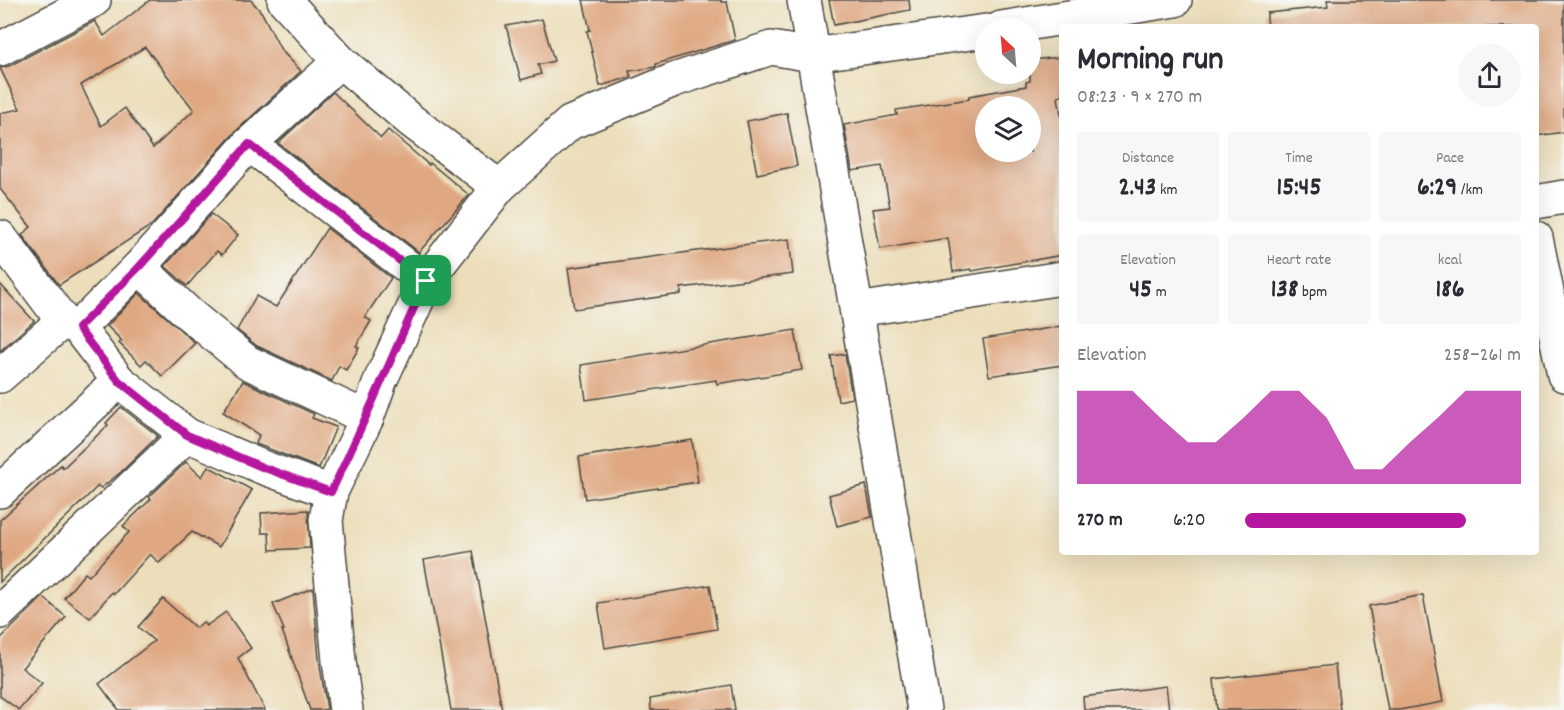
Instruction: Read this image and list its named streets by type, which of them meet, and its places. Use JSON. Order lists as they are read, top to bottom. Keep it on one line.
{"north":"top left","page":{"heading":["Morning run","08:23 · 9 × 270 m"],"stats":[["Distance","2.43 km"],["Time","15:45"],["Pace","6:29 /km"],["Elevation","45 m"],["Heart rate","138 bpm"],["kcal","186"]],"chart":["Elevation","258–261 m"],"list":[{"name":"270 m","note":"6:20"}]}}
